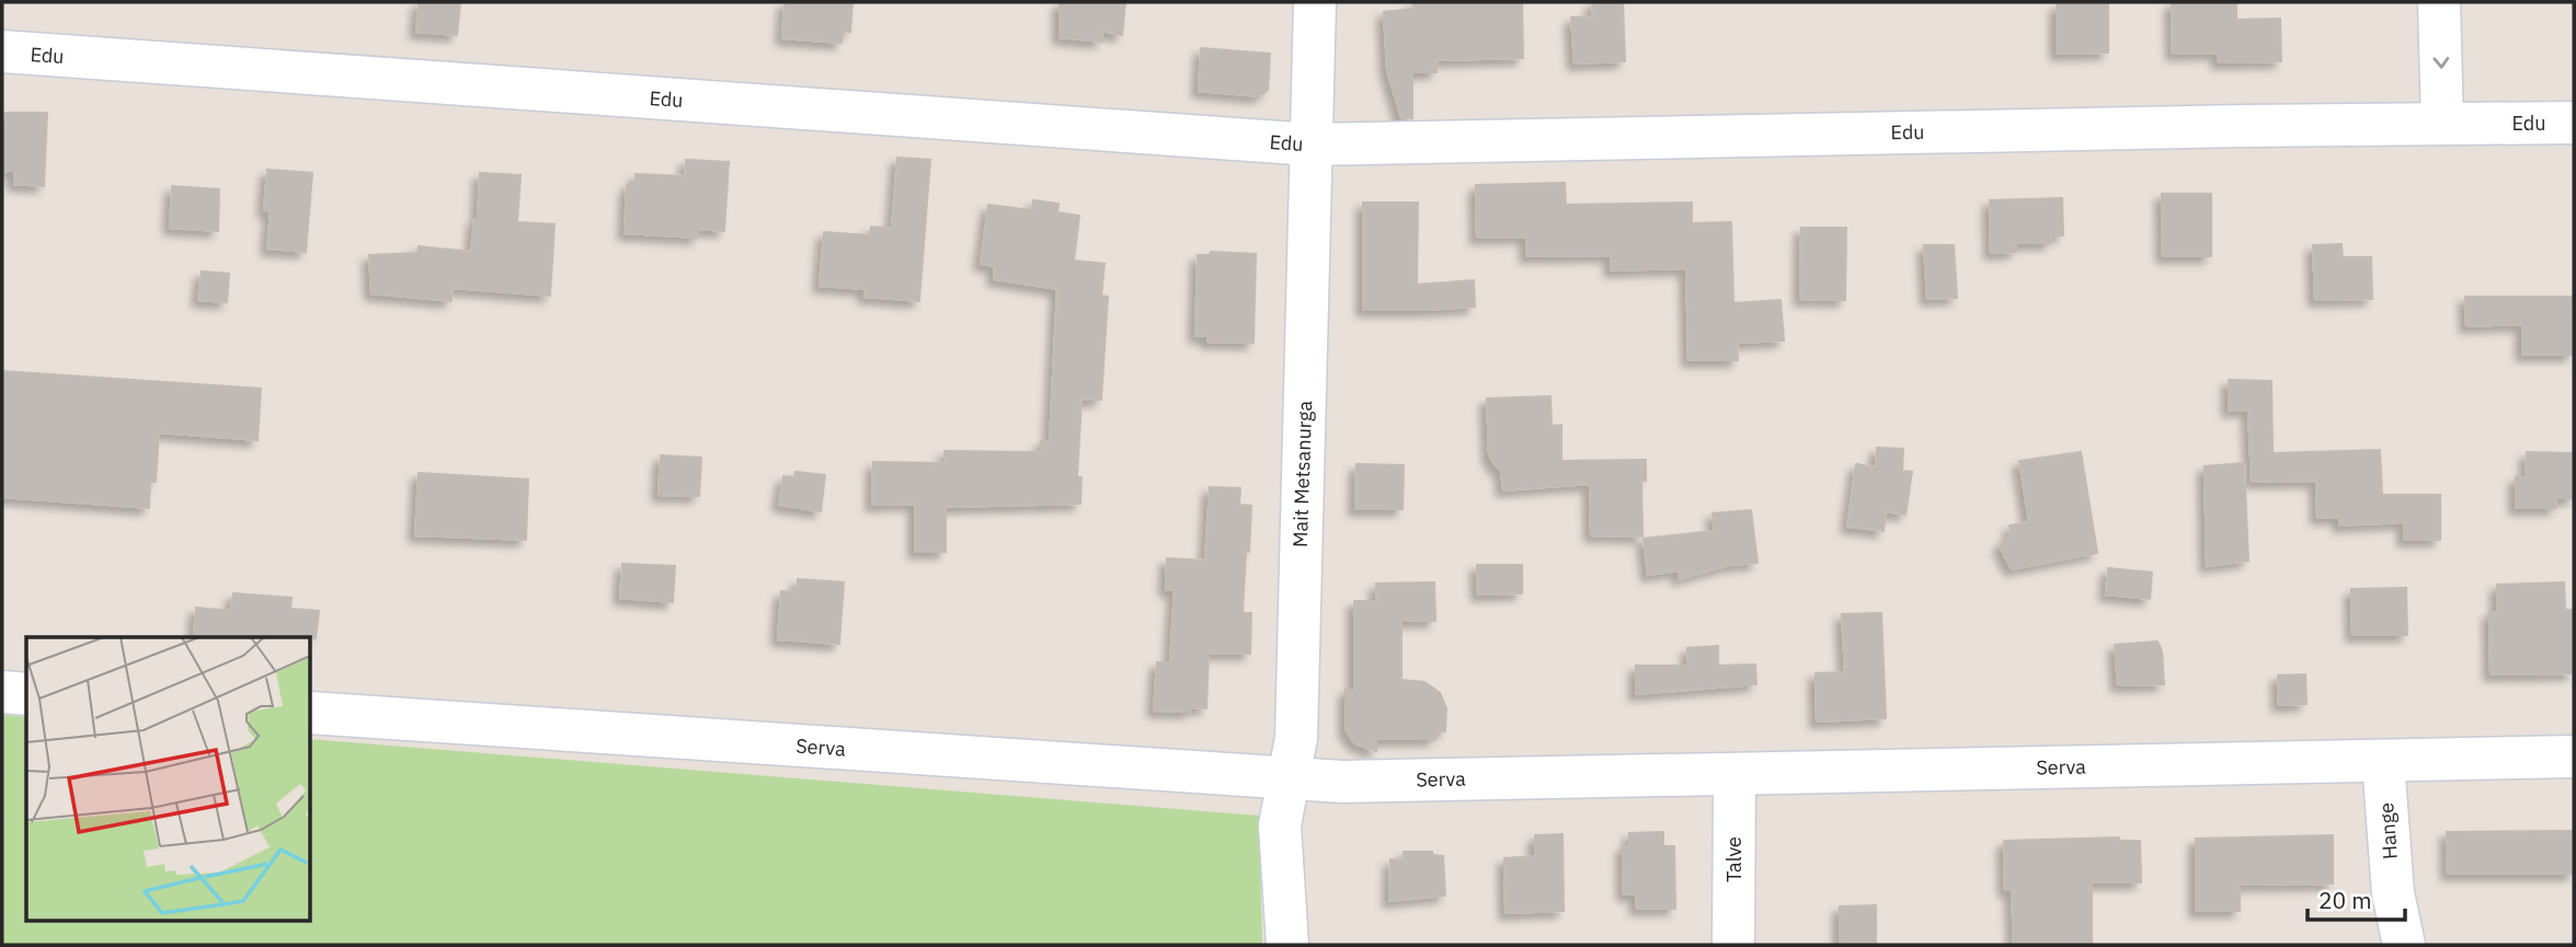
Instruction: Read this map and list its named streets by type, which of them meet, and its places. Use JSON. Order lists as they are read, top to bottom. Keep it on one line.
{"streets":{"street":["Edu","Mait Metsanurga","Serva","Hange","Talve"]},"crossings":[["Edu","Mait Metsanurga"],["Mait Metsanurga","Serva"],["Serva","Hange"],["Serva","Talve"]],"scale_bar":"20 m"}
